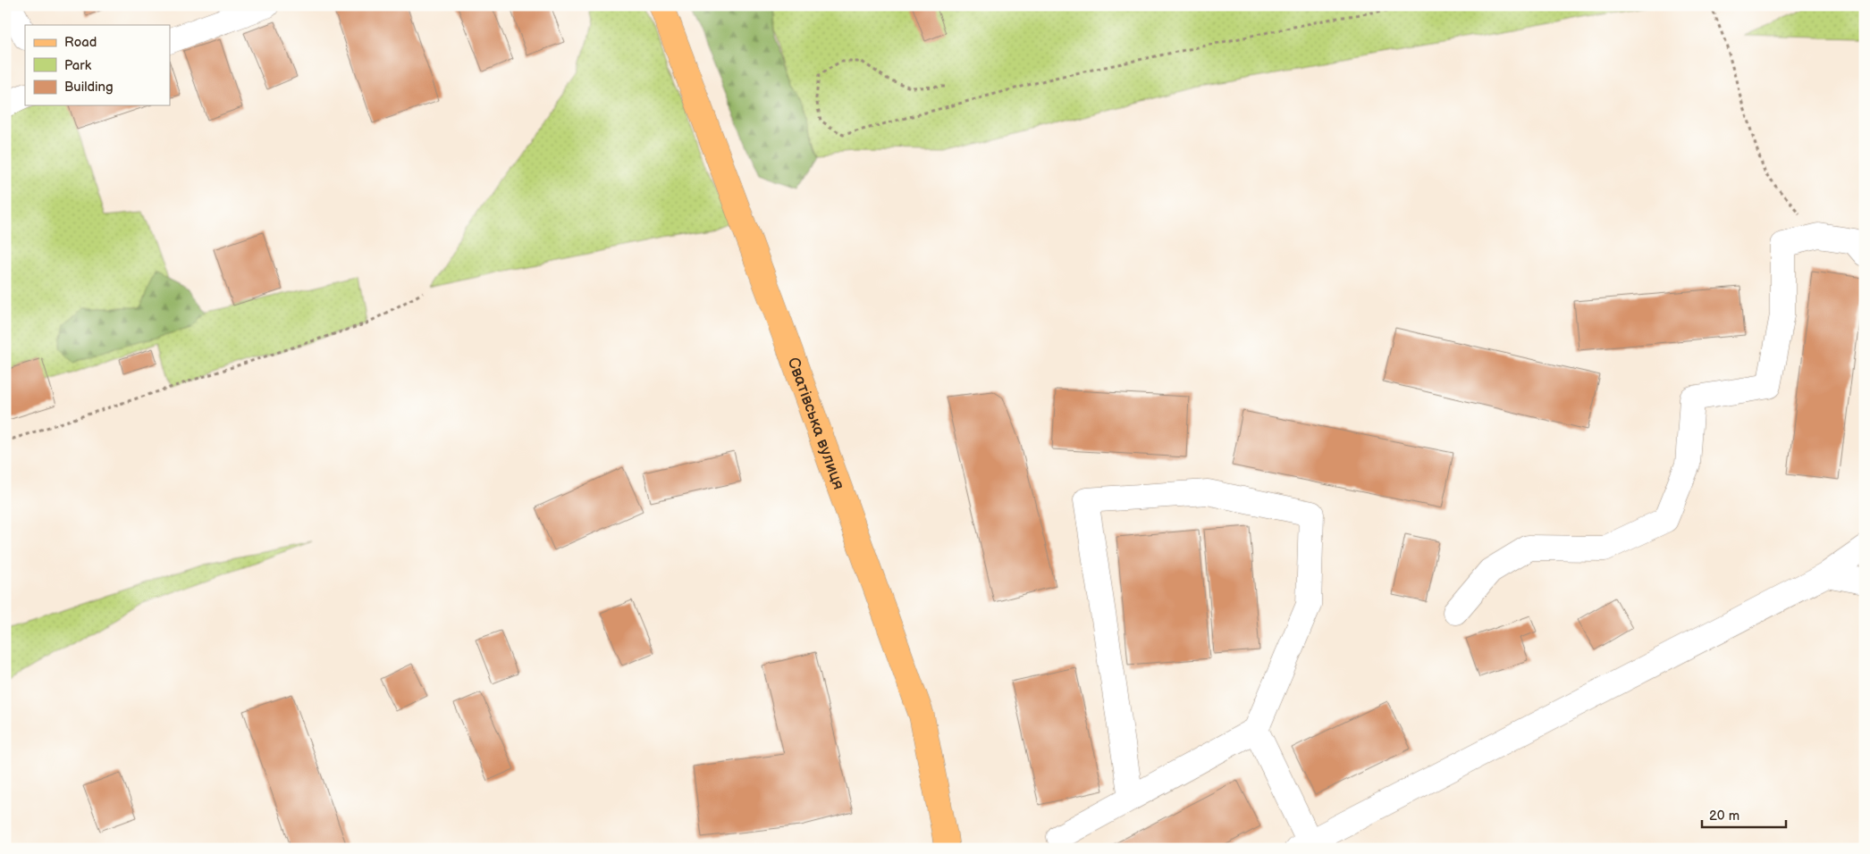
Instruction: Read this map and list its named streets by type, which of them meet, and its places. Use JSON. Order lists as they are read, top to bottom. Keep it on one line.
{"streets":{"main road":["Сватівська вулиця"]},"legend":["Road","Park","Building"],"scale_bar":"20 m"}
